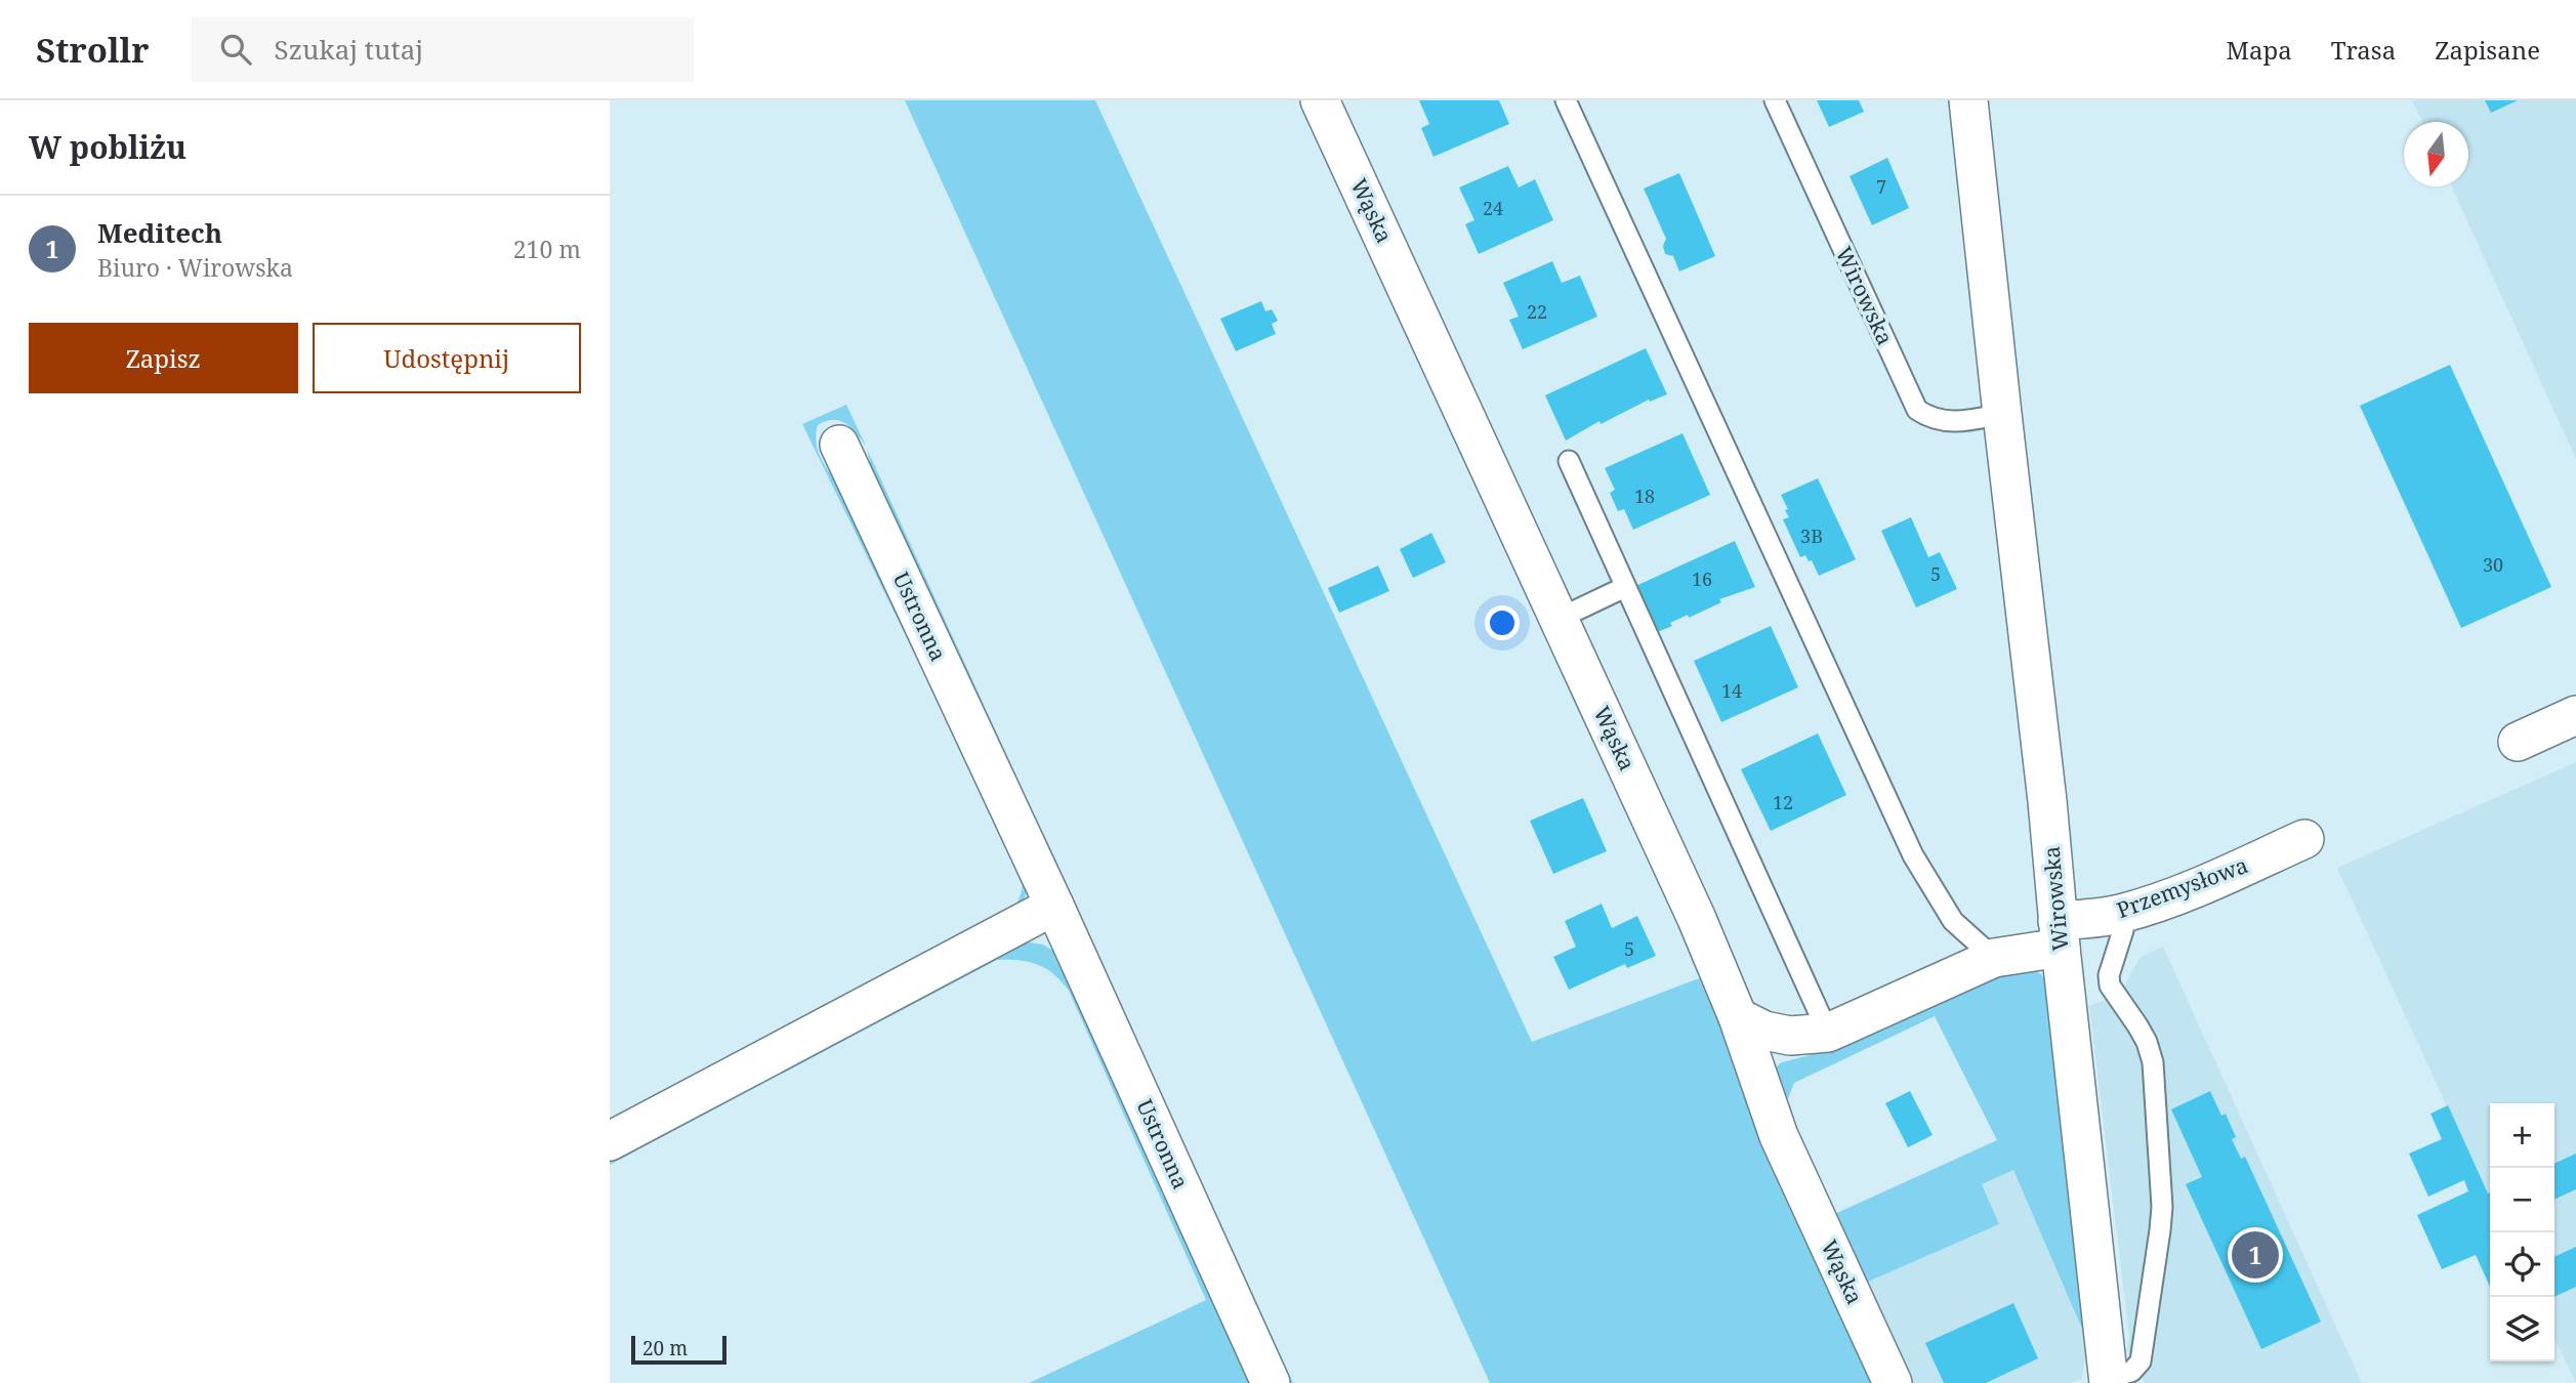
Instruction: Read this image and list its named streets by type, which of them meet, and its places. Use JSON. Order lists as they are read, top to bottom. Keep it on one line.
{"streets":{"street":["Wąska","Wirowska","Ustronna","Przemysłowa"]},"crossings":[["Wąska","Przemysłowa"],["Wirowska","Przemysłowa"]],"house_numbers":["7","24","22","18","3B","30","5","16","14","12","5"],"scale_bar":"20 m","north":"bottom","page":{"header":"Strollr","search":"Szukaj tutaj","nav":["Mapa","Trasa","Zapisane"],"heading":"W pobliżu","list":[{"mark":"1","name":"Meditech","note":"Biuro · Wirowska","value":"210 m"}],"buttons":["Zapisz","Udostępnij"],"map_buttons":["+","−"],"pins":"1","scale":"20 m"}}
